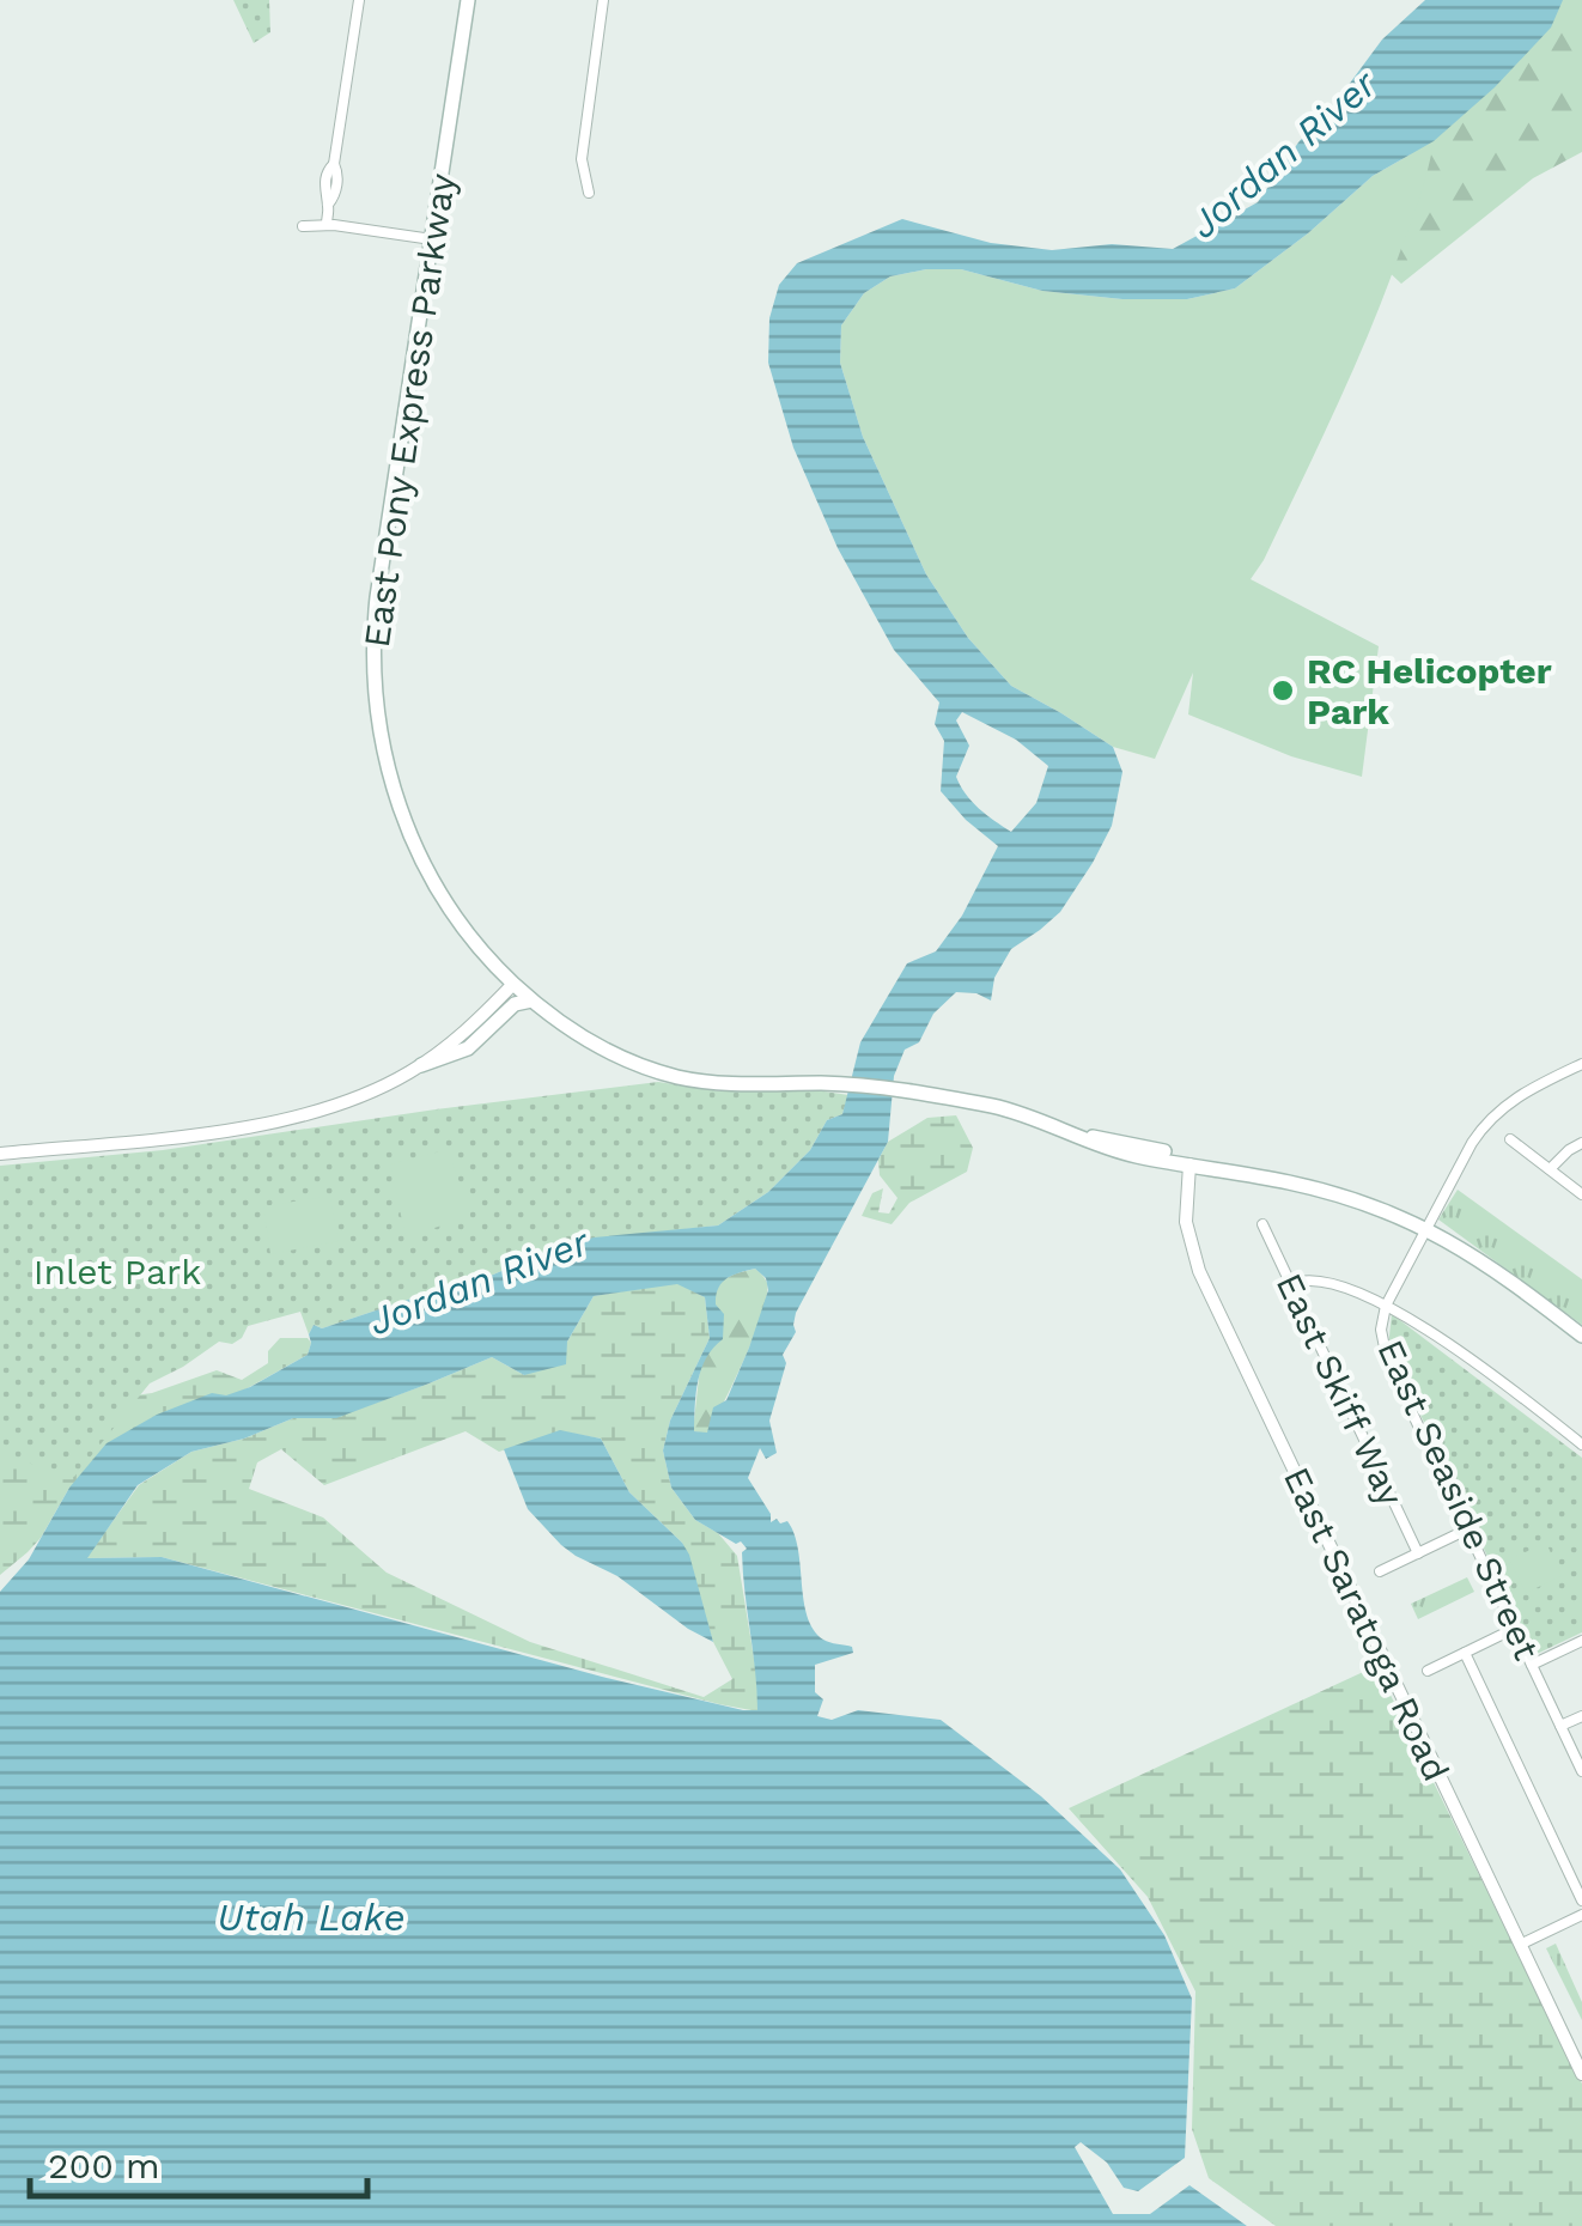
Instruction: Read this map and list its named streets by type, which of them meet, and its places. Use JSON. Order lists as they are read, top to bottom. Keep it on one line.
{"streets":{"main road":["East Pony Express Parkway"],"street":["East Skiff Way","East Seaside Street","East Saratoga Road"]},"crossings":[["East Pony Express Parkway","East Seaside Street"],["East Pony Express Parkway","East Saratoga Road"]],"water":["Jordan River","Utah Lake"],"parks":["Inlet Park"],"places":["RC Helicopter Park"],"scale_bar":"200 m"}
